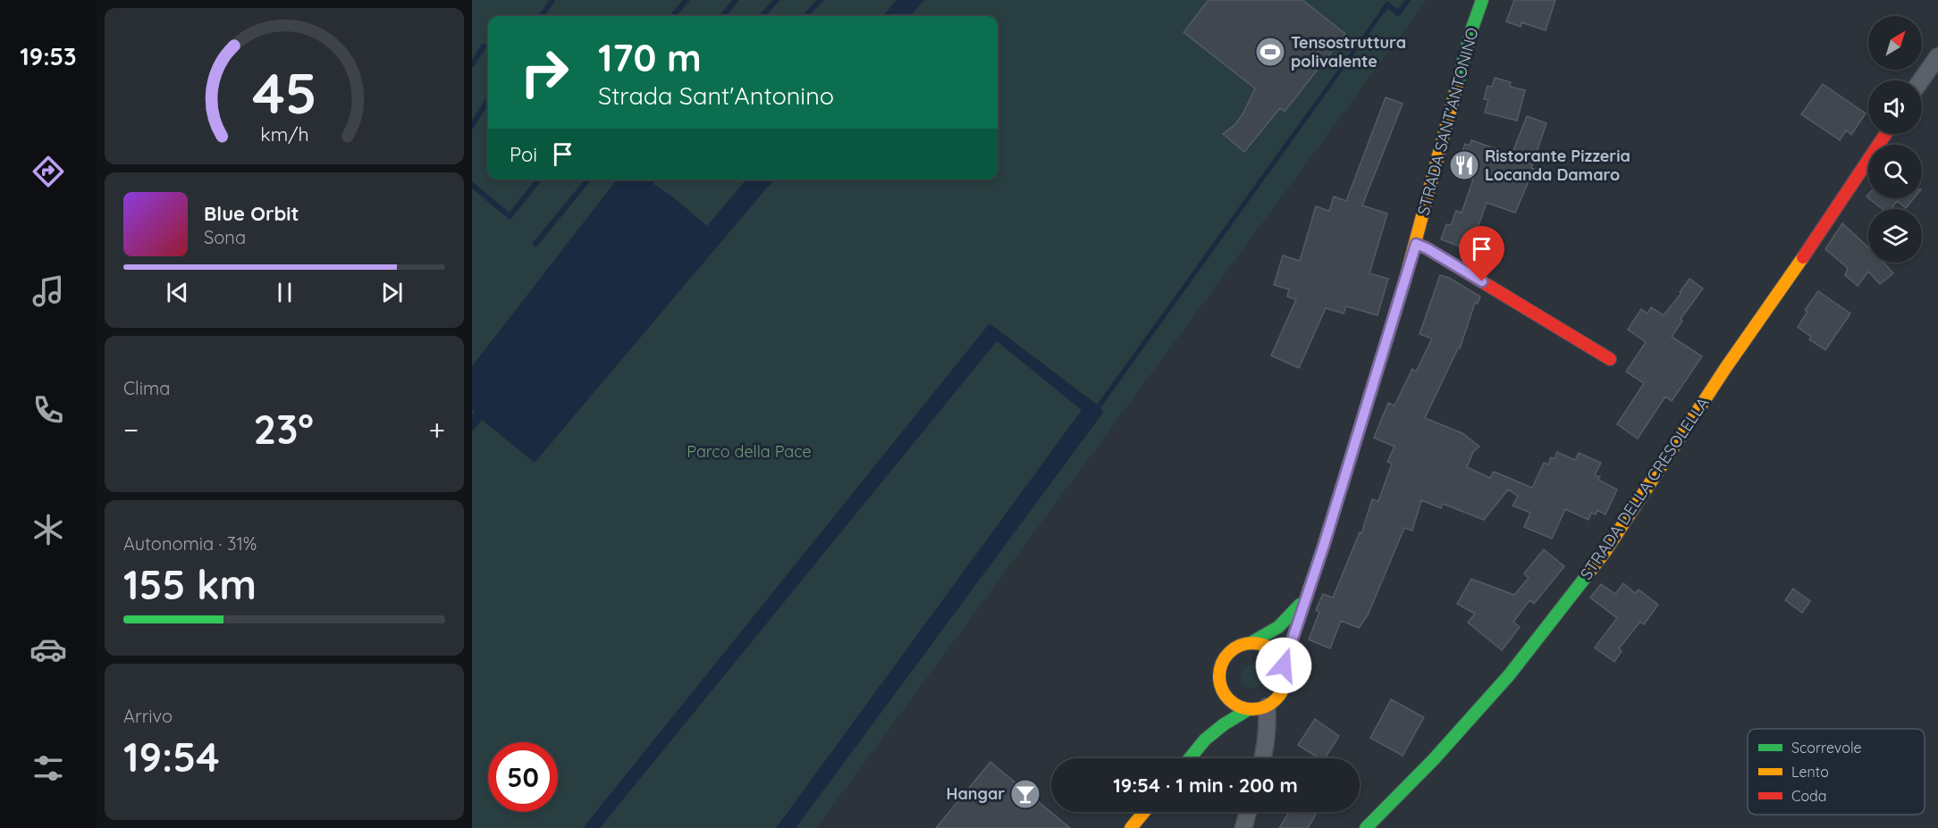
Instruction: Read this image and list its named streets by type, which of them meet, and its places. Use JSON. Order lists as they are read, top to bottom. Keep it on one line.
{"streets":{"main road":["STRADA SANT'ANTONINO","STRADA DELLA CRESOLELLA"]},"parks":["Parco della Pace"],"places":{"sports":["Tensostruttura polivalente"],"restaurant":["Ristorante Pizzeria Locanda Damaro"],"bar":["Hangar"]},"legend":["Scorrevole","Lento","Coda"],"north":"top right","page":{"tabs":"19:53","turn":["170 m","Strada Sant'Antonino"],"then":"Poi","song":["Blue Orbit","Sona"],"tile":["Clima",["Autonomia · 31%","155 km"],["Arrivo","19:54"]],"heat":["−","23°","+"],"limit":"50","trip":"19:54 · 1 min · 200 m","gauge":["45","km/h"]}}
